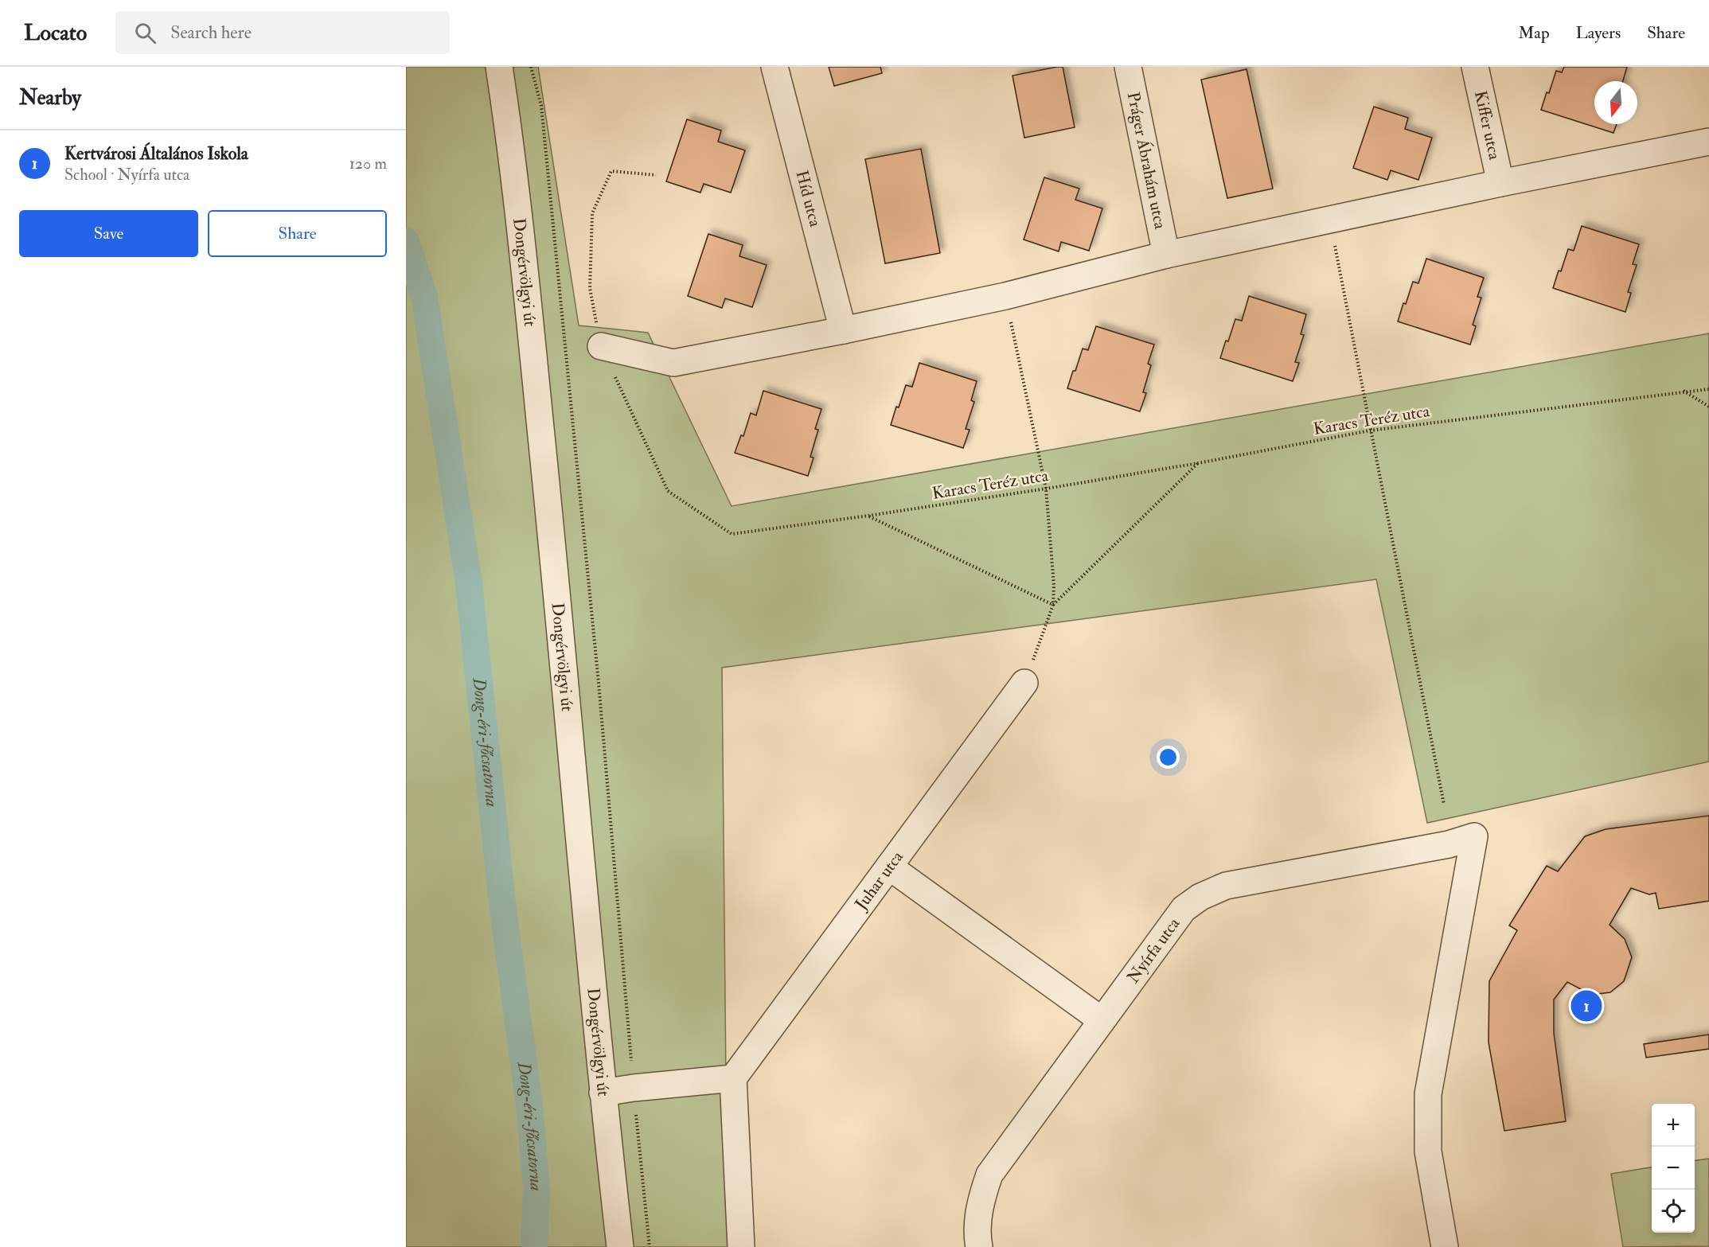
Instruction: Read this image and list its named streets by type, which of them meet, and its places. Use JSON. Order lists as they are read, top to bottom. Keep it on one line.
{"streets":{"street":["Kiffer utca","Práger Ábrahám utca","Híd utca","Dongérvölgyi út","Juhar utca","Nyírfa utca"],"path":["Karacs Teréz utca"]},"water":["Dong-éri-főcsatorna"],"north":"bottom","page":{"header":"Locato","search":"Search here","nav":["Map","Layers","Share"],"heading":"Nearby","list":[{"mark":"1","name":"Kertvárosi Általános Iskola","note":"School · Nyírfa utca","value":"120 m"}],"buttons":["Save","Share"],"pins":"1","map_buttons":["+","−"]}}
